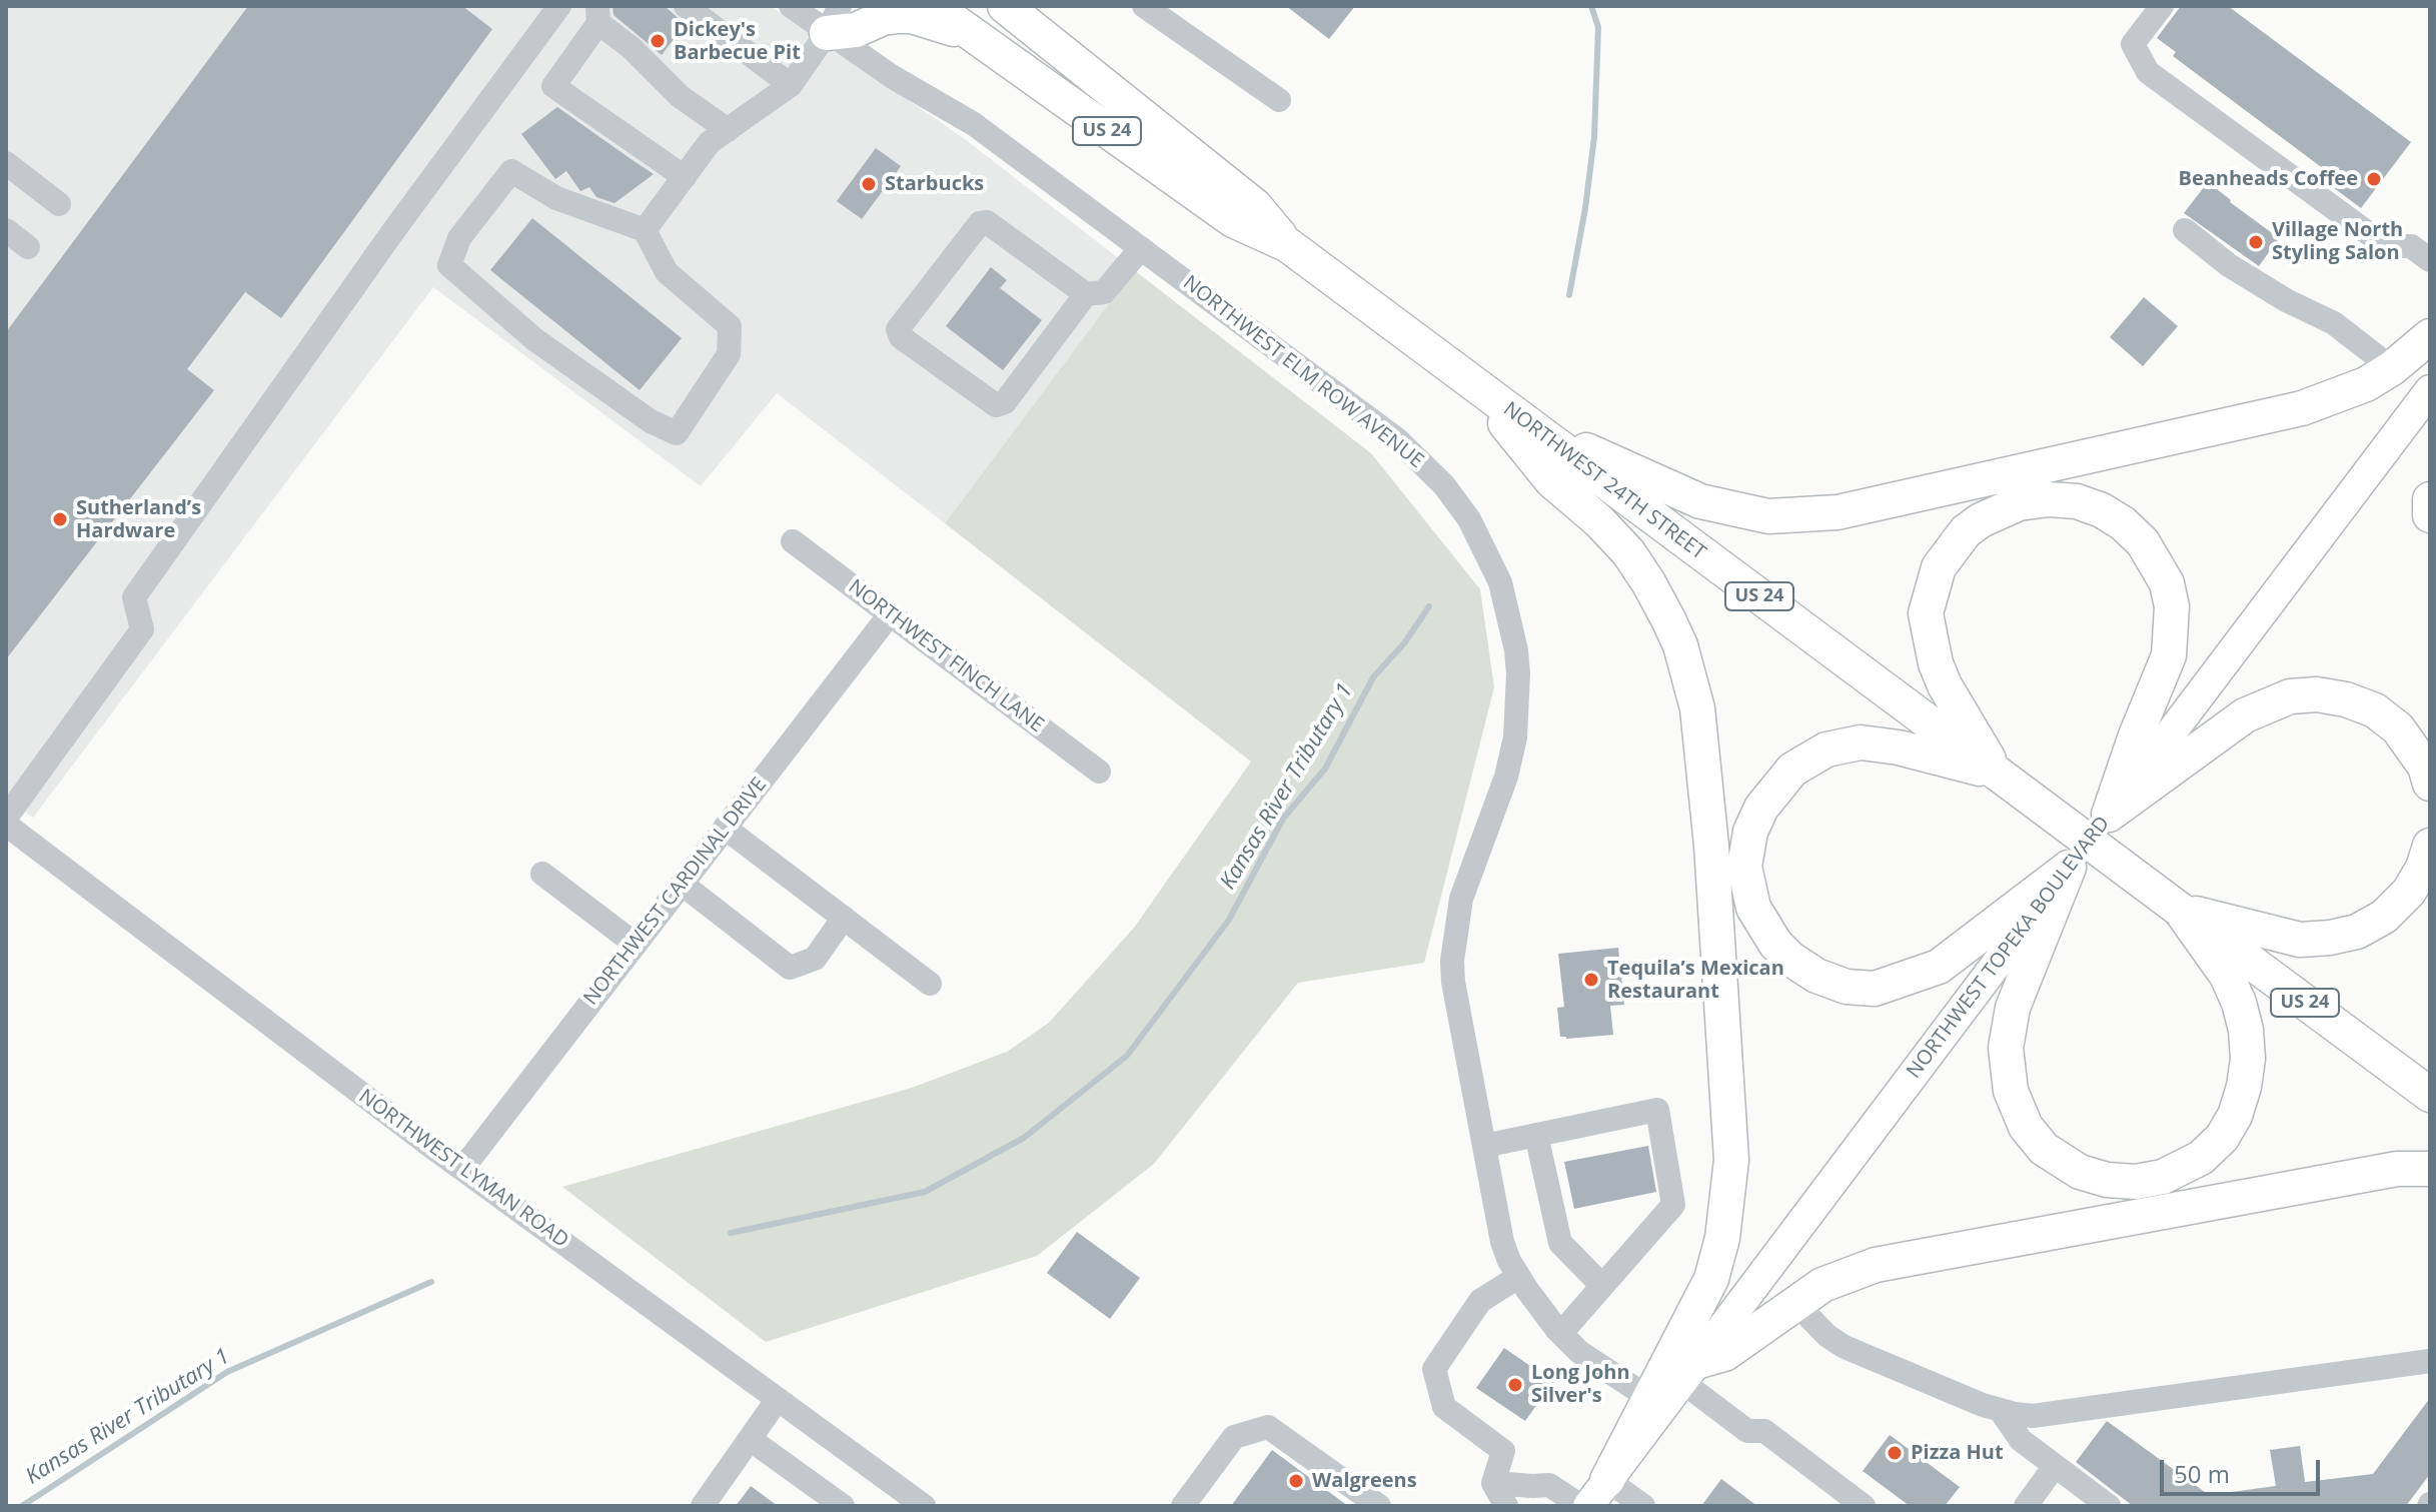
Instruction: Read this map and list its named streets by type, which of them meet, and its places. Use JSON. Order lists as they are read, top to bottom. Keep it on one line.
{"streets":{"highway":["US 24","NORTHWEST 24TH STREET"],"main road":["NORTHWEST TOPEKA BOULEVARD"],"street":["NORTHWEST ELM ROW AVENUE","NORTHWEST FINCH LANE","NORTHWEST CARDINAL DRIVE","NORTHWEST LYMAN ROAD"]},"crossings":[["US 24","NORTHWEST 24TH STREET"],["NORTHWEST ELM ROW AVENUE","NORTHWEST TOPEKA BOULEVARD"],["NORTHWEST FINCH LANE","NORTHWEST CARDINAL DRIVE"],["NORTHWEST CARDINAL DRIVE","NORTHWEST LYMAN ROAD"]],"water":["Kansas River Tributary 1"],"places":["Dickey's Barbecue Pit","Beanheads Coffee","Starbucks","Village North Styling Salon","Sutherland’s Hardware","Tequila’s Mexican Restaurant","Long John Silver's","Pizza Hut","Walgreens"],"scale_bar":"50 m"}
